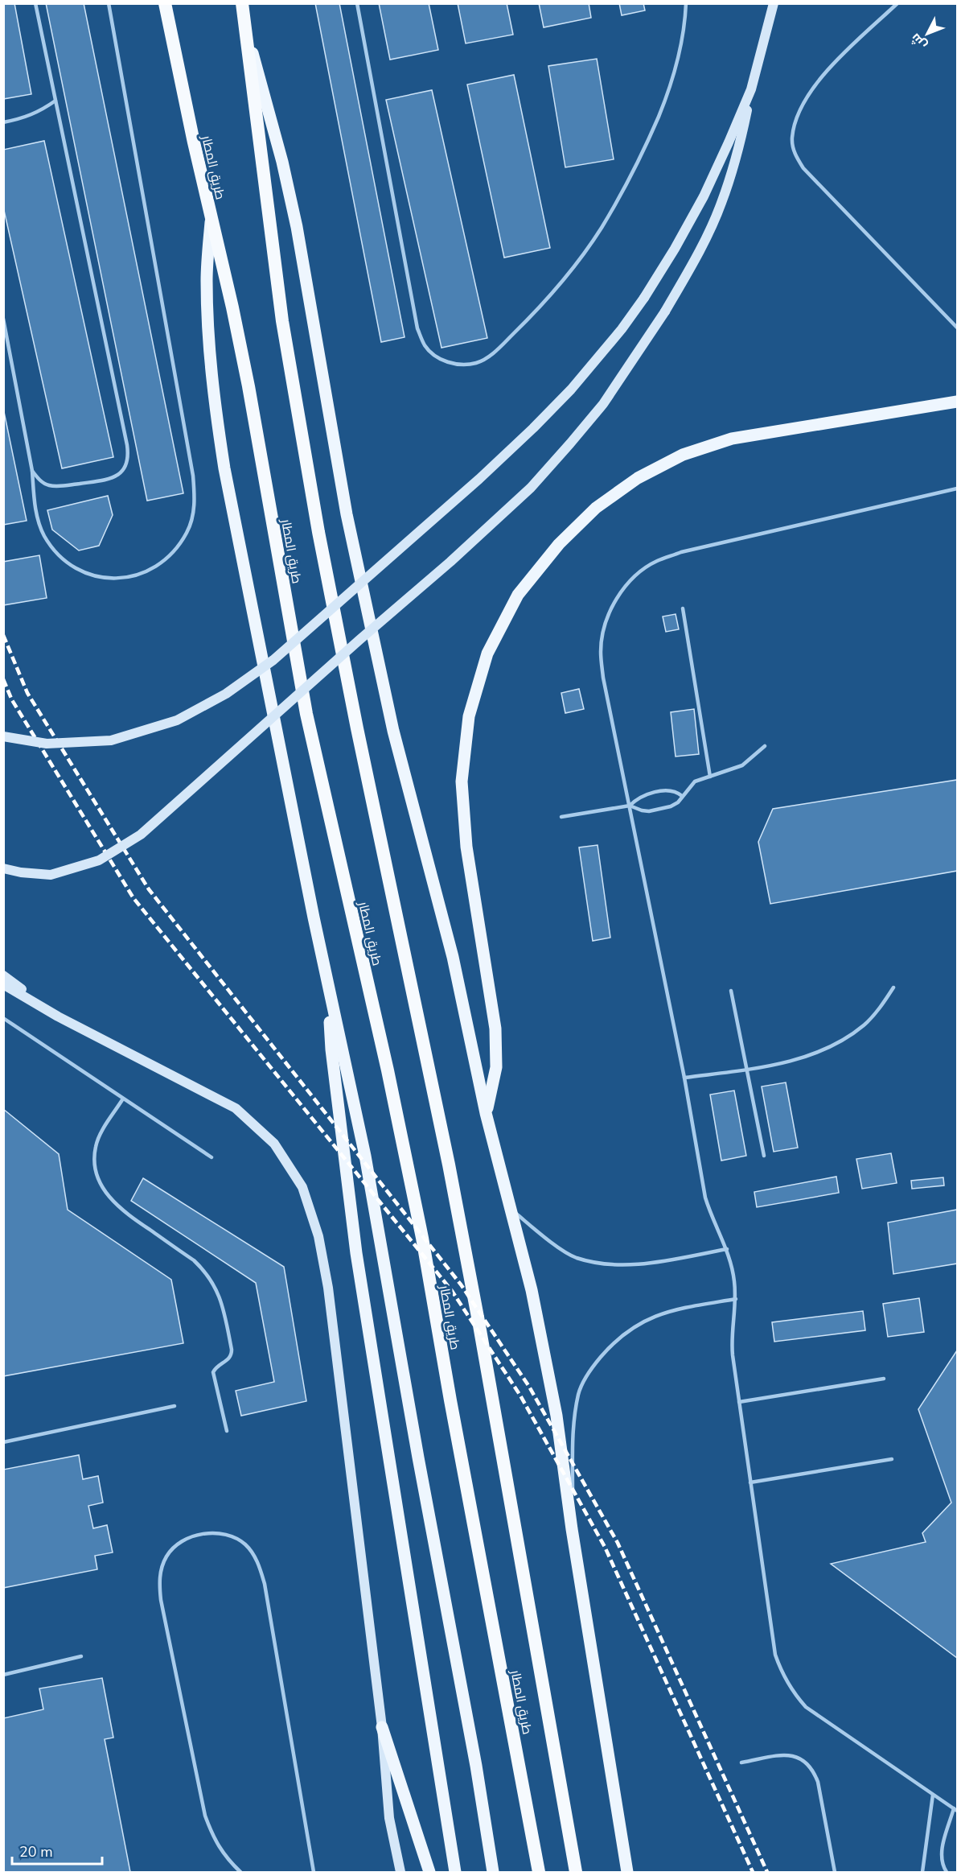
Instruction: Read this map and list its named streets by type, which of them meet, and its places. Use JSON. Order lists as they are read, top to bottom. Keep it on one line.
{"streets":{"highway":["طريق المطار"]},"scale_bar":"20 m","north":"bottom left"}
